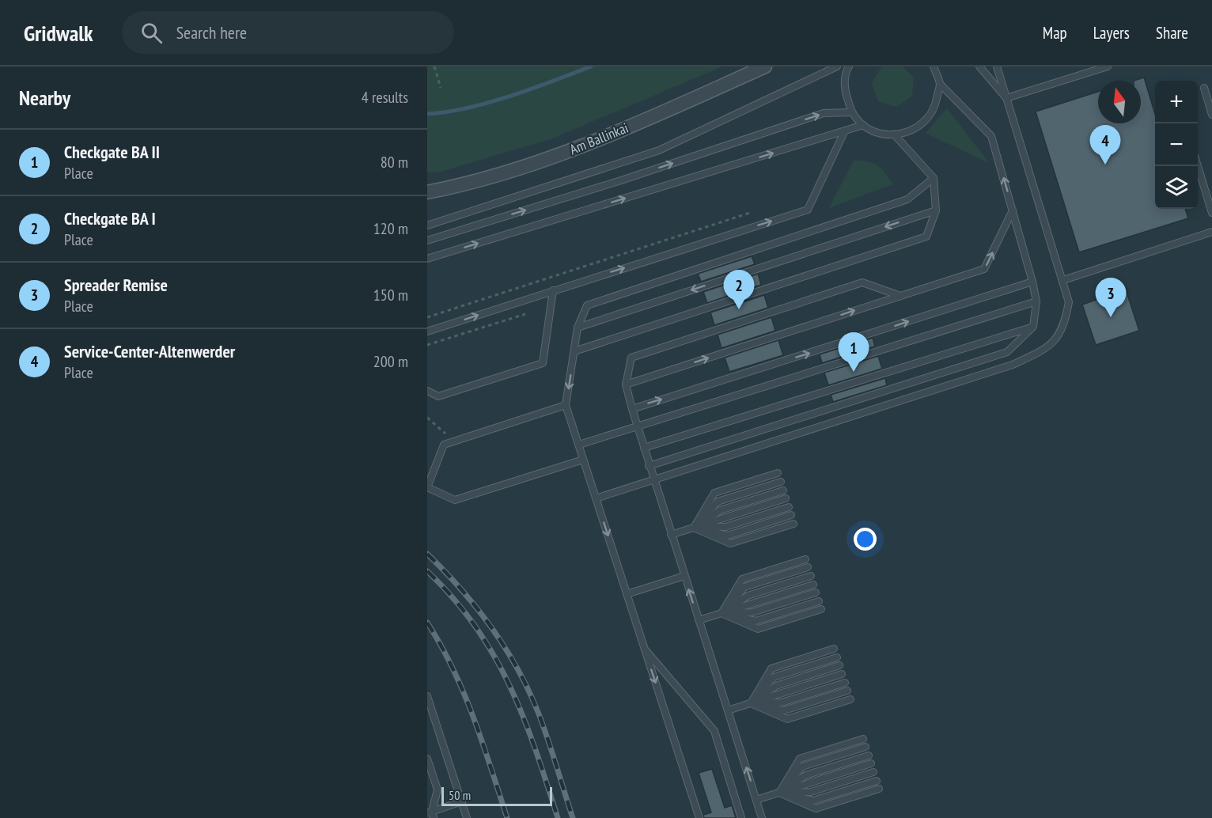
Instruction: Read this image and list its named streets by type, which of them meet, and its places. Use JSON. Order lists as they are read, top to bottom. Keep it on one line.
{"streets":{"street":["Am Ballinkai"]},"scale_bar":"50 m","north":"top","page":{"header":"Gridwalk","search":"Search here","nav":["Map","Layers","Share"],"heading":["Nearby","4 results"],"map_buttons":["+","−"],"pins":["4","2","3","1"],"list":[{"mark":"1","name":"Checkgate BA II","note":"Place","value":"80 m"},{"mark":"2","name":"Checkgate BA I","note":"Place","value":"120 m"},{"mark":"3","name":"Spreader Remise","note":"Place","value":"150 m"},{"mark":"4","name":"Service-Center-Altenwerder","note":"Place","value":"200 m"}],"scale":"50 m"}}
